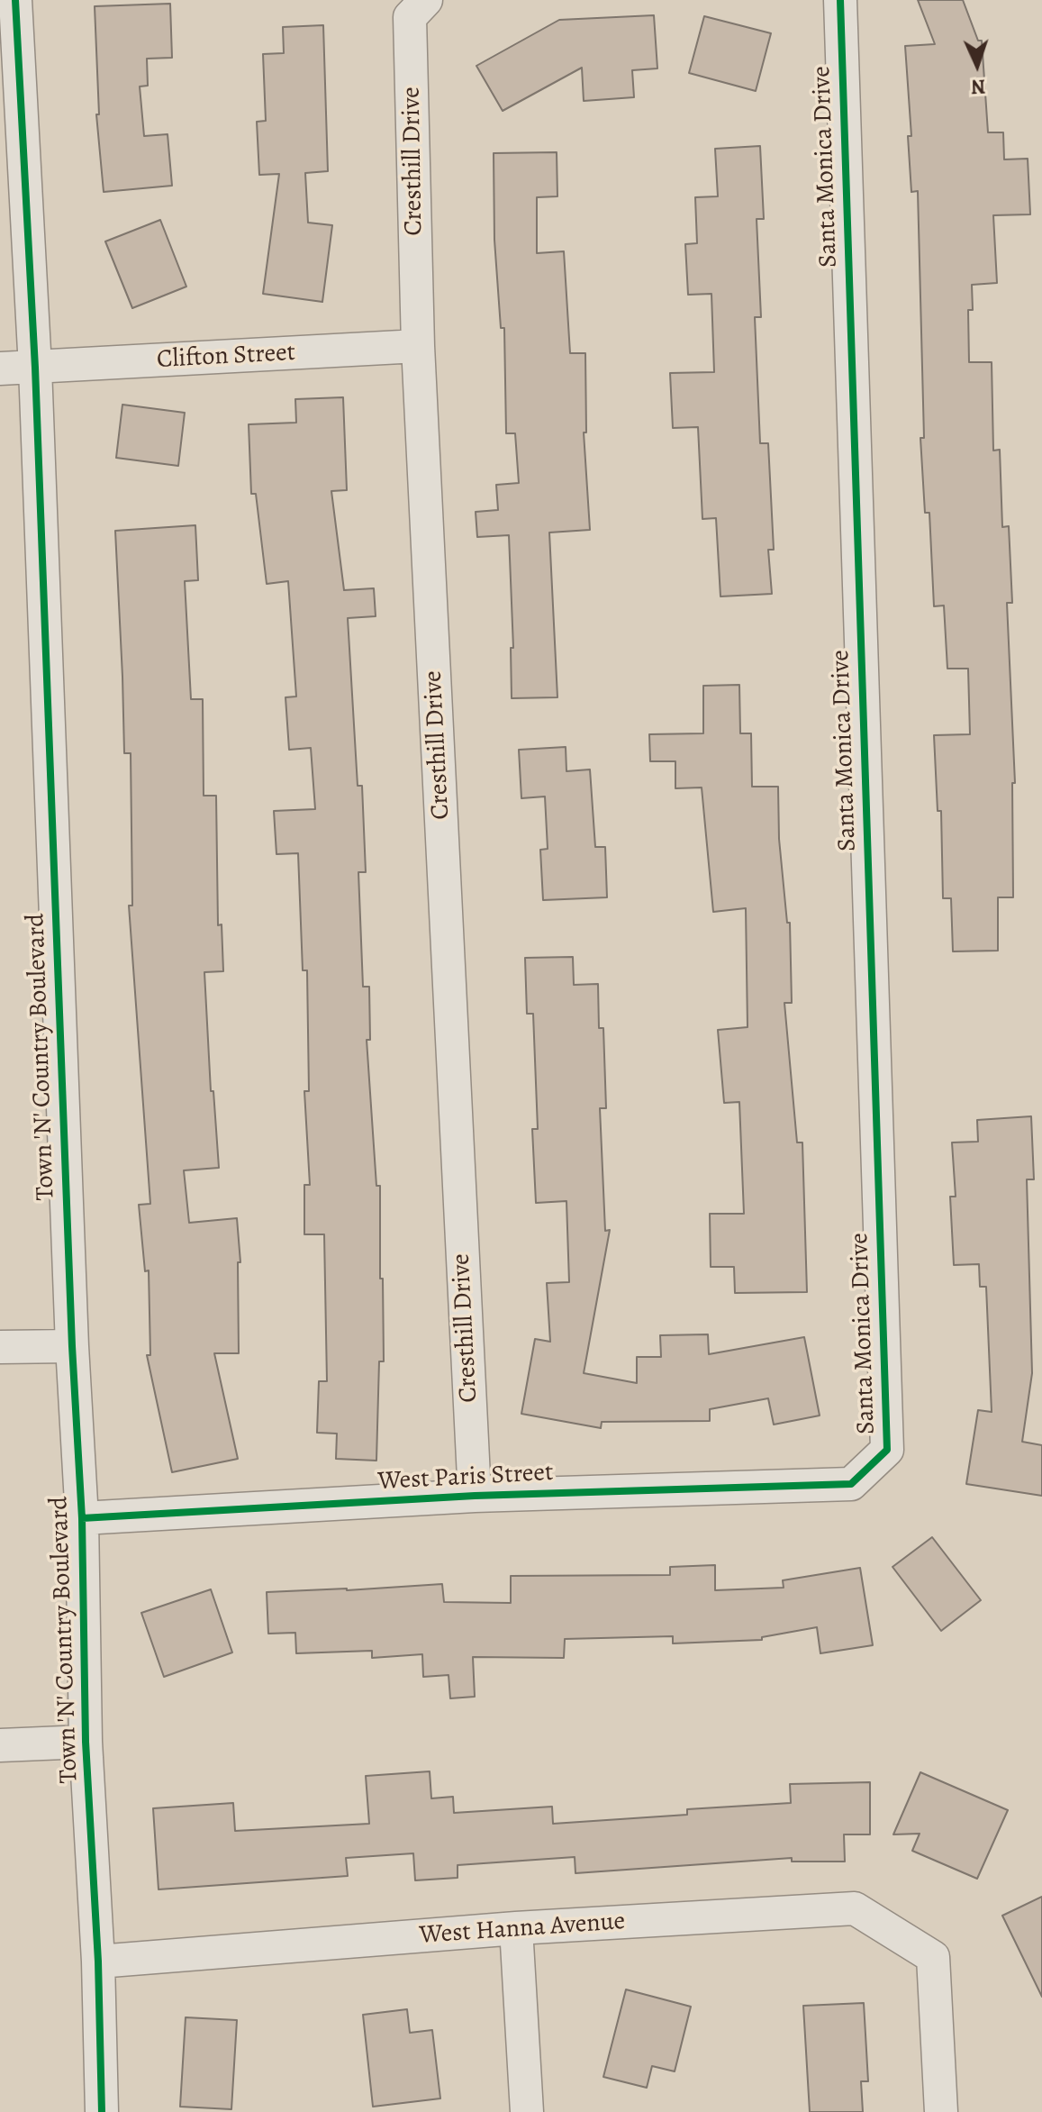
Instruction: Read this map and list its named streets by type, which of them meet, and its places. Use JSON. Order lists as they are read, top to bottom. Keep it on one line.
{"streets":{"street":["Cresthill Drive","Santa Monica Drive","Clifton Street","Town 'N' Country Boulevard","West Paris Street","West Hanna Avenue"]},"crossings":[["Cresthill Drive","Clifton Street"],["Cresthill Drive","West Paris Street"],["Santa Monica Drive","West Paris Street"],["Clifton Street","Town 'N' Country Boulevard"],["Town 'N' Country Boulevard","West Paris Street"],["Town 'N' Country Boulevard","West Hanna Avenue"]],"north":"bottom"}
